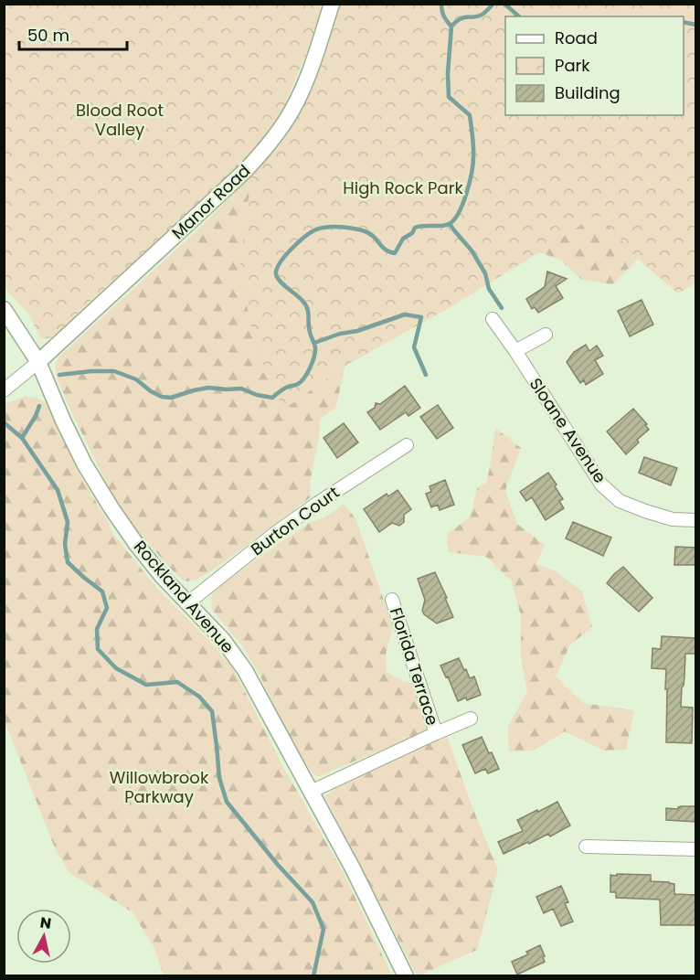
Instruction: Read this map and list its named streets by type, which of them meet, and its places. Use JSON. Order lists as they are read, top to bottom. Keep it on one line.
{"streets":{"street":["Manor Road","Sloane Avenue","Burton Court","Rockland Avenue","Florida Terrace"]},"crossings":[["Manor Road","Rockland Avenue"],["Burton Court","Rockland Avenue"],["Rockland Avenue","Florida Terrace"]],"parks":["Blood Root Valley","High Rock Park","Willowbrook Parkway"],"legend":["Road","Park","Building"],"scale_bar":"50 m","north":"top"}
